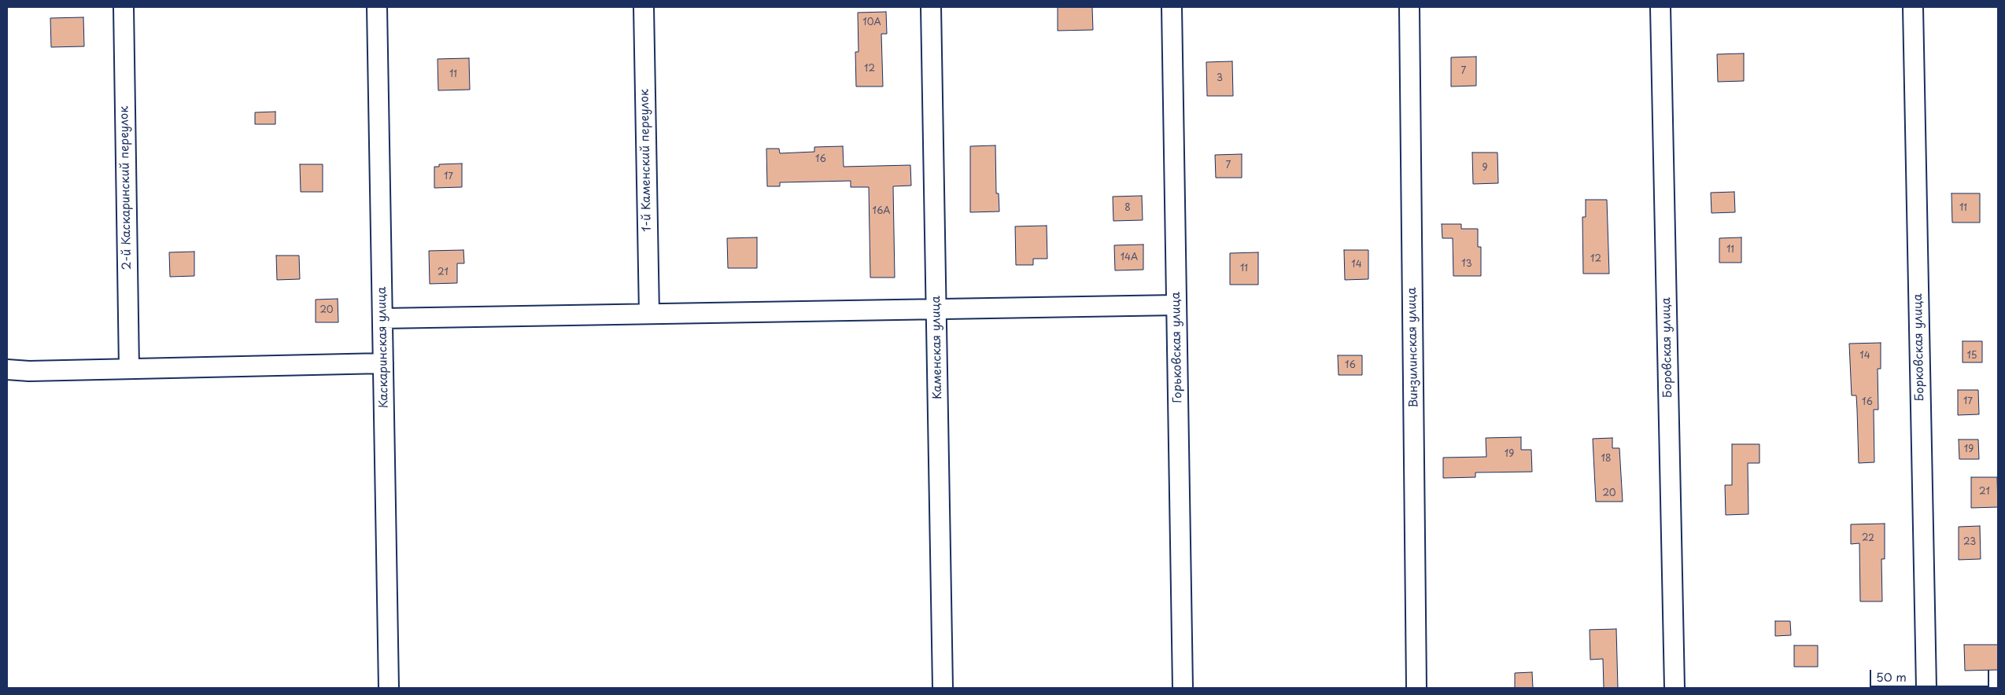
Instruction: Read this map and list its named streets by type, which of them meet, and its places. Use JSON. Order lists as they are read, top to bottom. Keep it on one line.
{"streets":{"street":["1-й Каменский переулок","2-й Каскаринский переулок","Каскаринская улица","Каменская улица","Горьковская улица","Винзилинская улица","Боровская улица","Борковская улица"]},"house_numbers":["10А","12","7","11","3","16","7","9","17","8","11","16А","11","14А","12","13","14","11","21","20","14","15","16","17","16","19","19","18","21","20","22","23"],"scale_bar":"50 m"}
